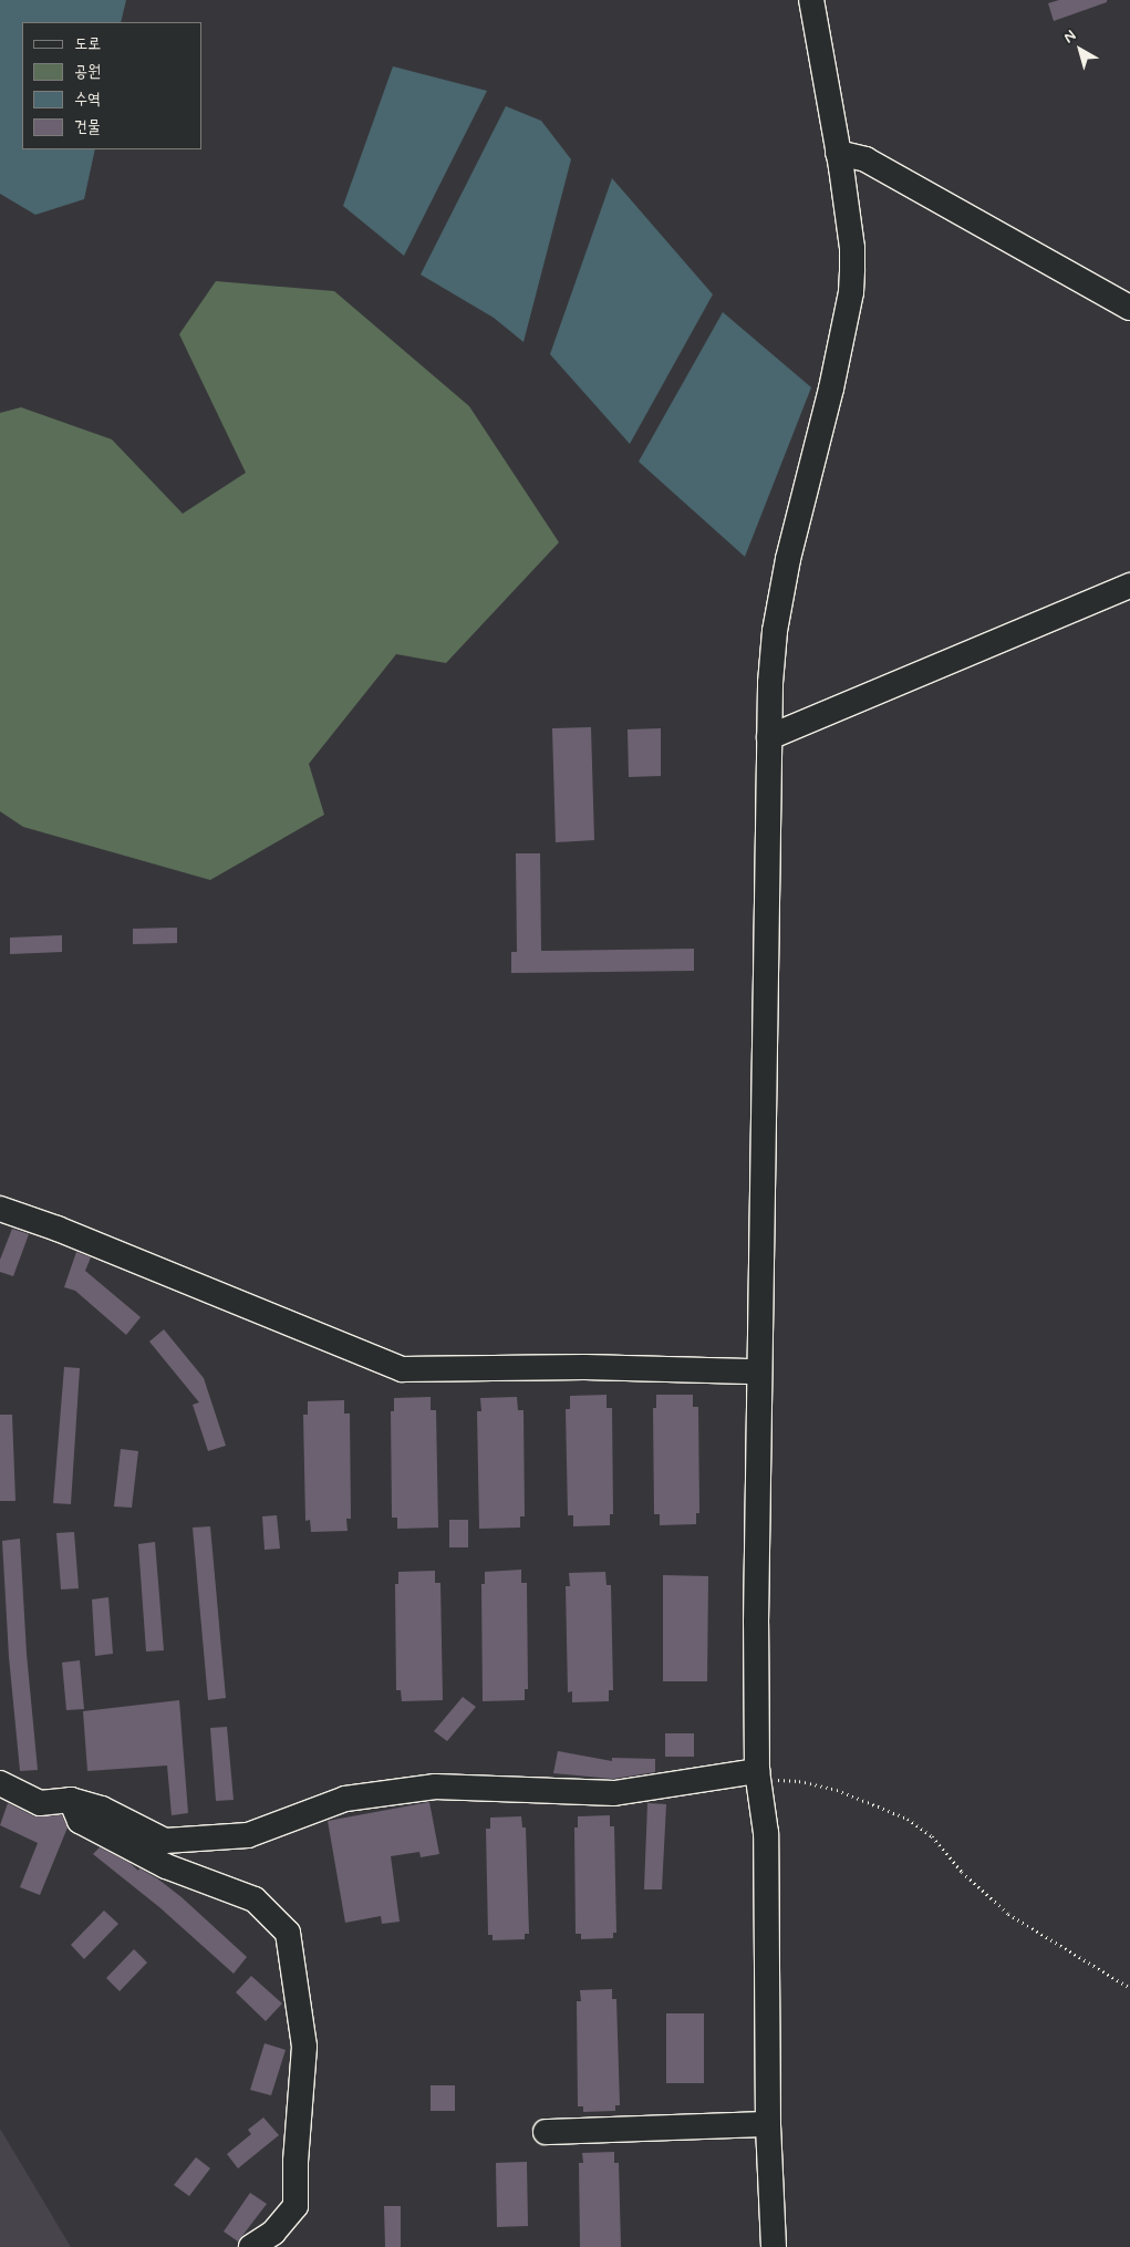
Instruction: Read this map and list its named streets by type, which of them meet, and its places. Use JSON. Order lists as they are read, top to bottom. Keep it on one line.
{"legend":["도로","공원","수역","건물"],"north":"top left"}
